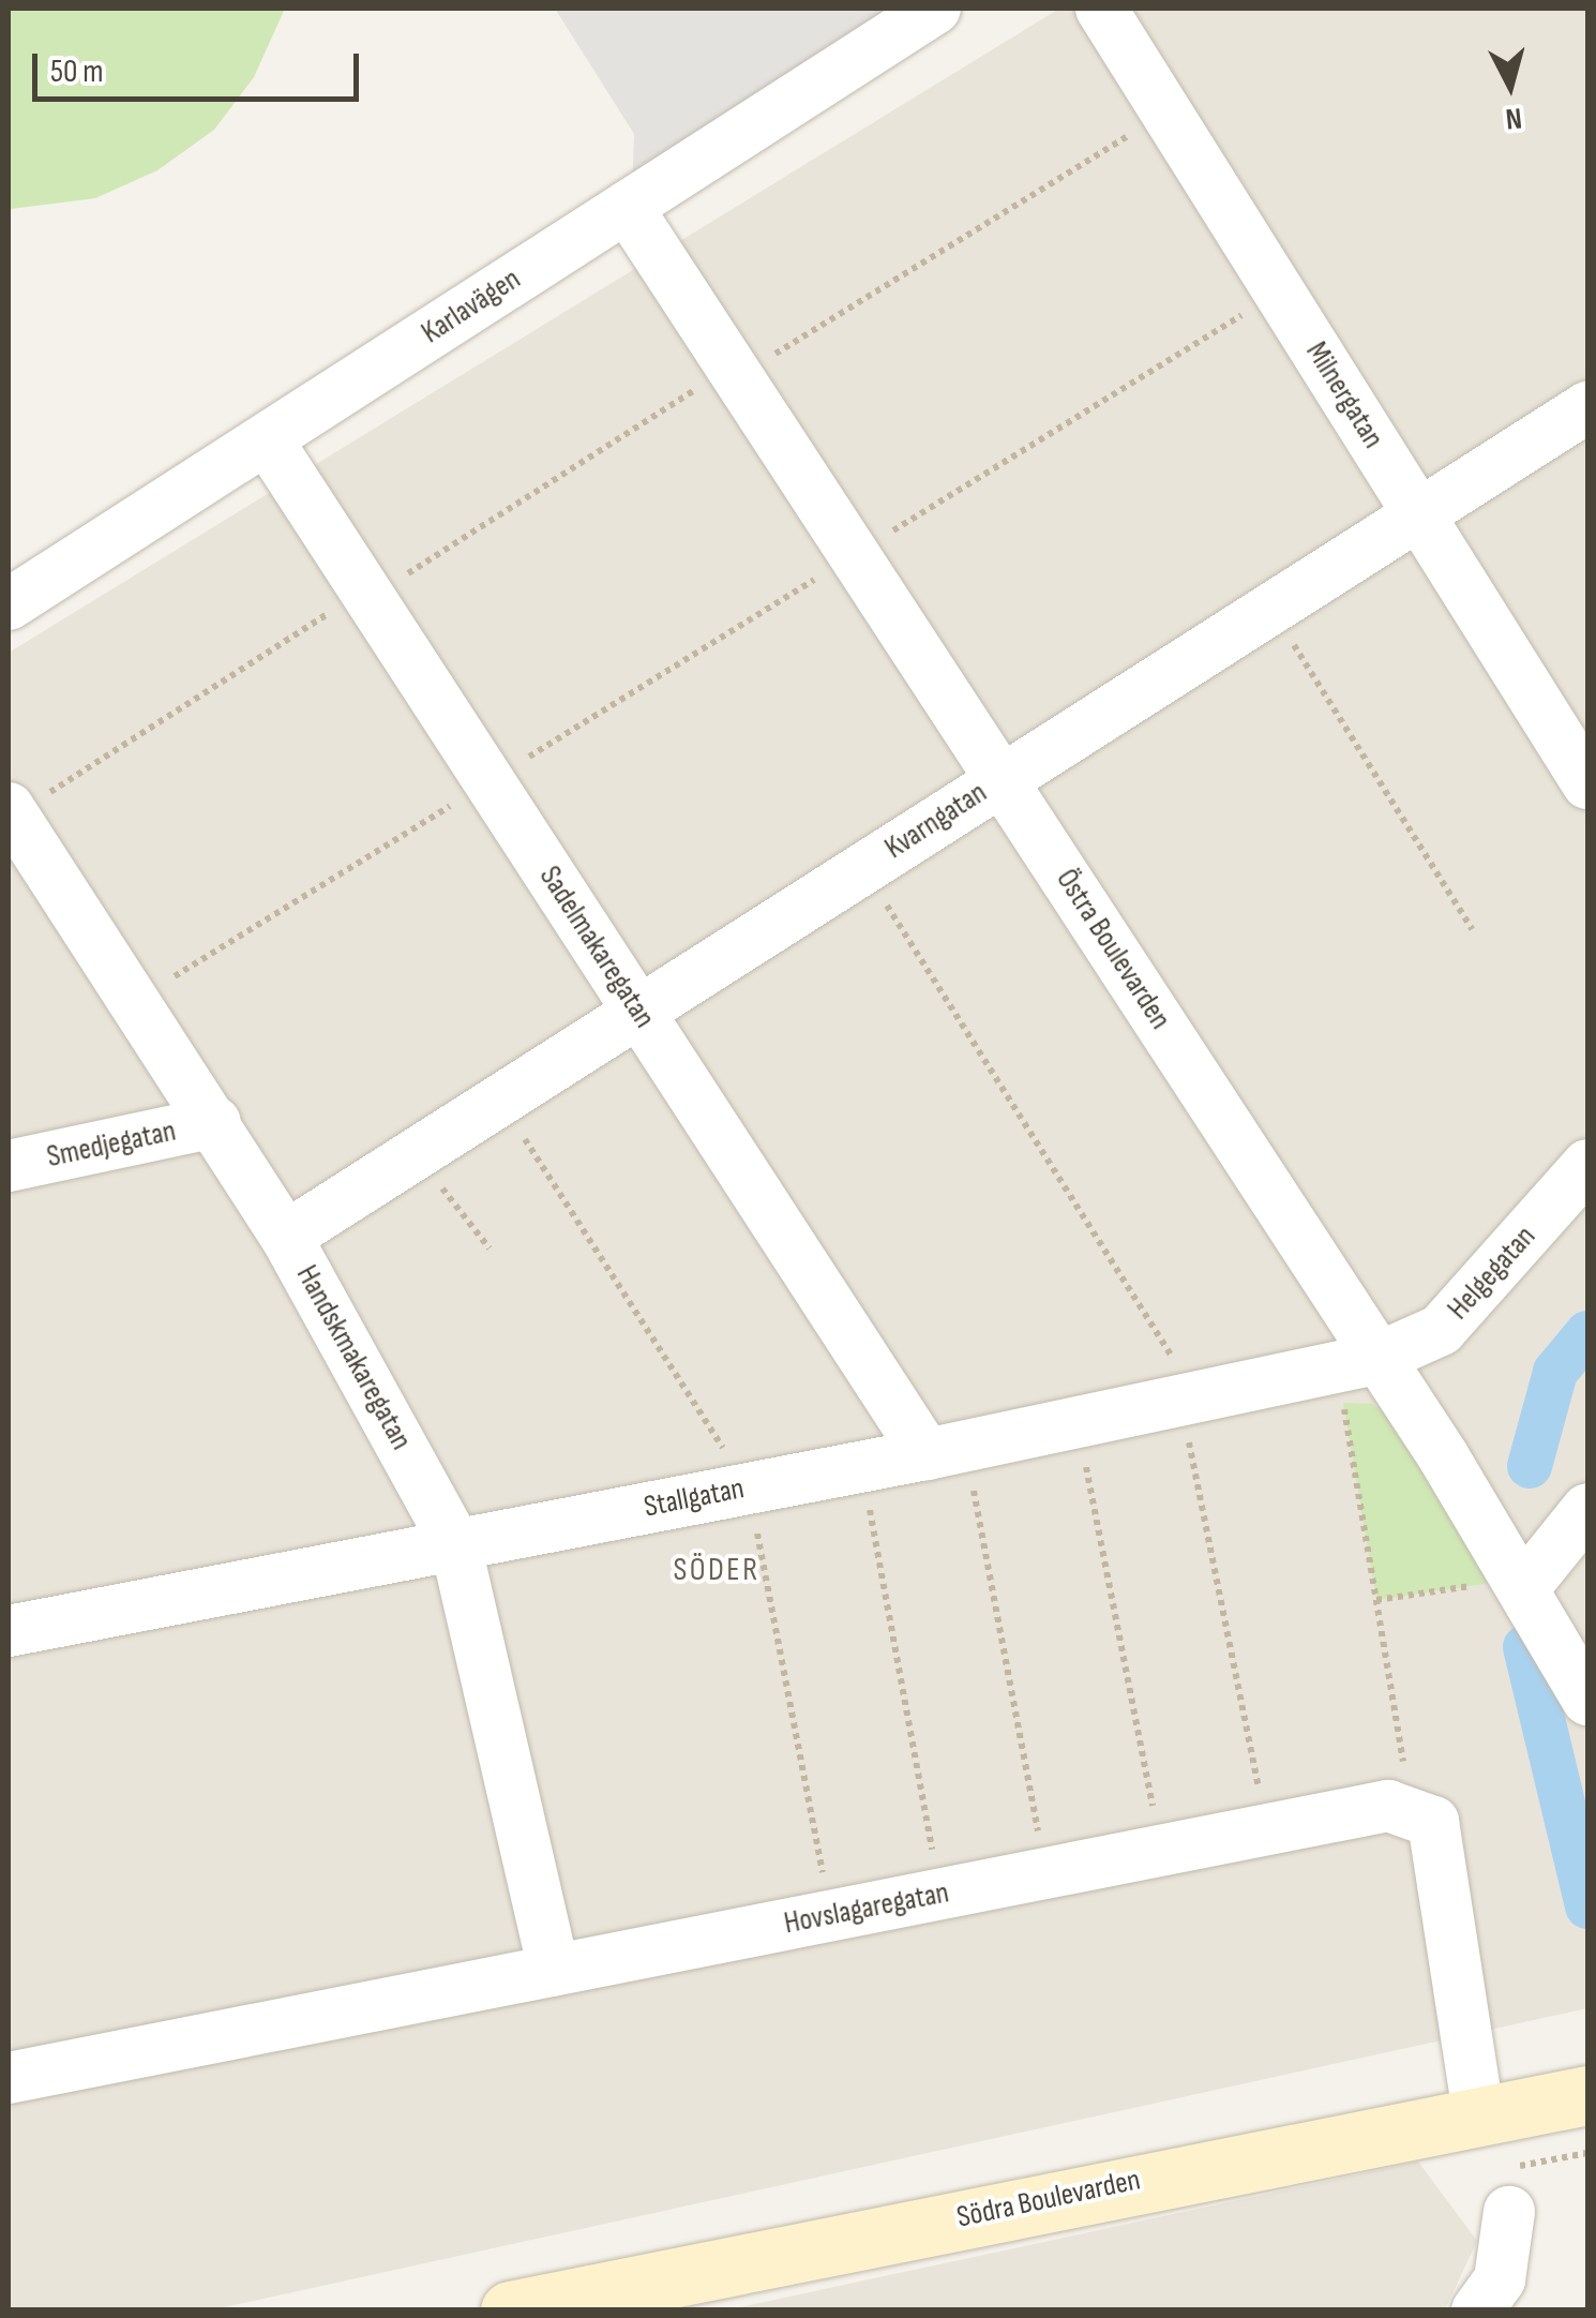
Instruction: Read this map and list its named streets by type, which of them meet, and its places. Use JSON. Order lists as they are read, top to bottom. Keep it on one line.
{"streets":{"main road":["Södra Boulevarden"],"street":["Karlavägen","Milnergatan","Kvarngatan","Sadelmakaregatan","Östra Boulevarden","Smedjegatan","Helgegatan","Handskmakaregatan","Stallgatan","Hovslagaregatan"]},"crossings":[["Karlavägen","Sadelmakaregatan"],["Karlavägen","Östra Boulevarden"],["Milnergatan","Kvarngatan"],["Kvarngatan","Sadelmakaregatan"],["Kvarngatan","Östra Boulevarden"],["Kvarngatan","Handskmakaregatan"],["Sadelmakaregatan","Stallgatan"],["Östra Boulevarden","Helgegatan"],["Östra Boulevarden","Stallgatan"],["Smedjegatan","Handskmakaregatan"],["Helgegatan","Stallgatan"],["Handskmakaregatan","Stallgatan"],["Handskmakaregatan","Hovslagaregatan"]],"districts":["SÖDER"],"scale_bar":"50 m","north":"bottom"}
